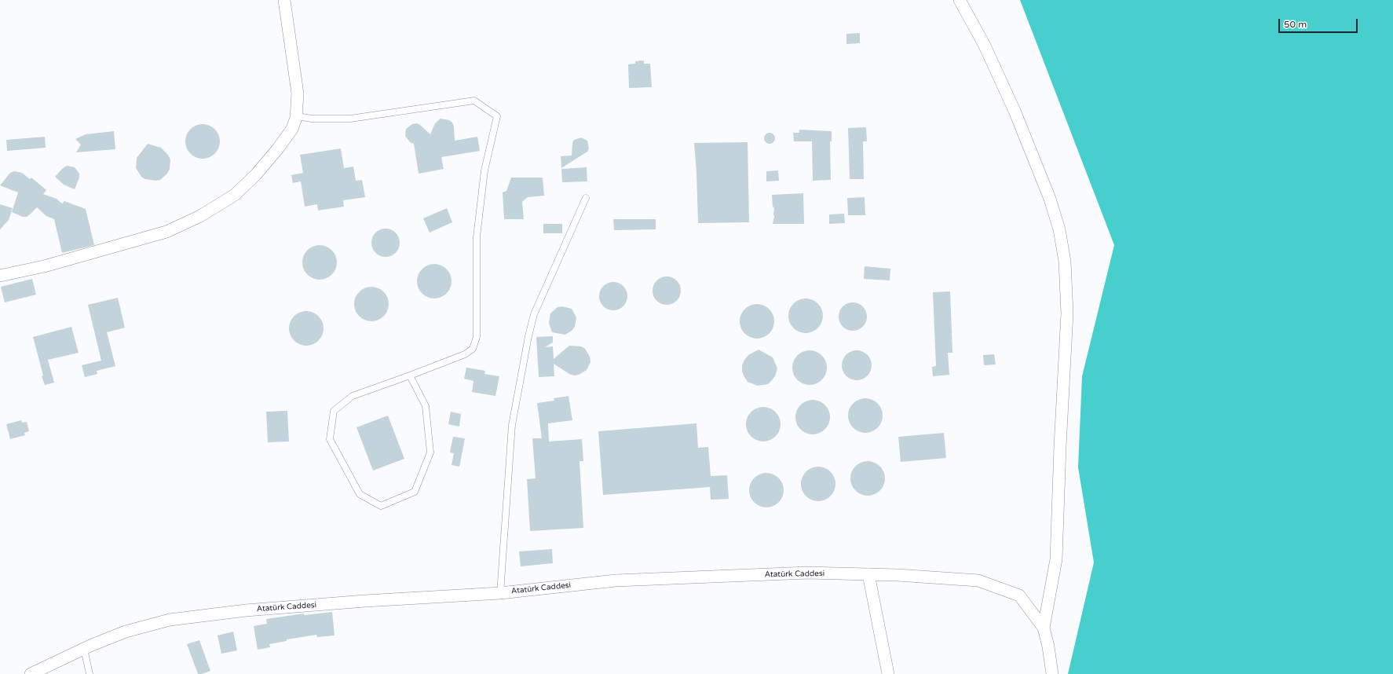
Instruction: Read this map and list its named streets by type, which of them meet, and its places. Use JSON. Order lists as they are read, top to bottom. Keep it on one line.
{"streets":{"street":["Atatürk Caddesi"]},"scale_bar":"50 m"}
